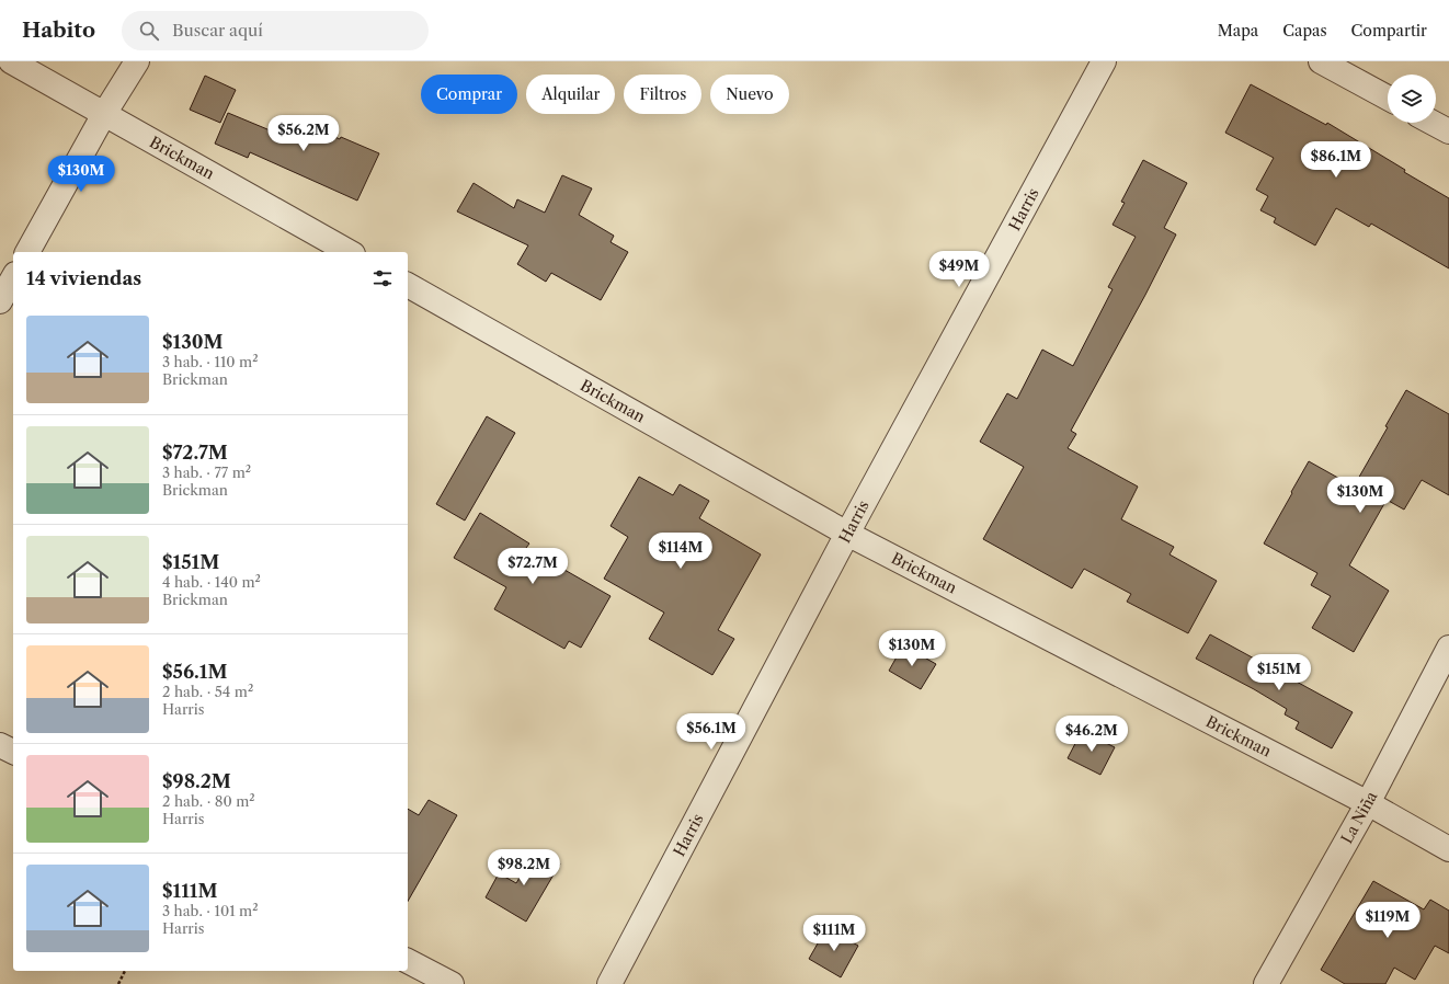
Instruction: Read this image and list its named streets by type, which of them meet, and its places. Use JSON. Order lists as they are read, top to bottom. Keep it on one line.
{"streets":{"street":["Brickman","Harris","La Niña"]},"crossings":[["Brickman","Harris"],["Brickman","La Niña"]],"page":{"header":"Habito","search":"Buscar aquí","nav":["Mapa","Capas","Compartir"],"chip":["Comprar","Alquilar","Filtros","Nuevo"],"price":["$56.2M","$86.1M","$130M","$49M","$130M","$114M","$72.7M","$130M","$151M","$56.1M","$46.2M","$98.2M","$119M","$111M"],"heading":"14 viviendas","list":[{"name":"$130M","note":"3 hab. · 110 m² · Brickman"},{"name":"$72.7M","note":"3 hab. · 77 m² · Brickman"},{"name":"$151M","note":"4 hab. · 140 m² · Brickman"},{"name":"$56.1M","note":"2 hab. · 54 m² · Harris"},{"name":"$98.2M","note":"2 hab. · 80 m² · Harris"},{"name":"$111M","note":"3 hab. · 101 m² · Harris"}]}}
